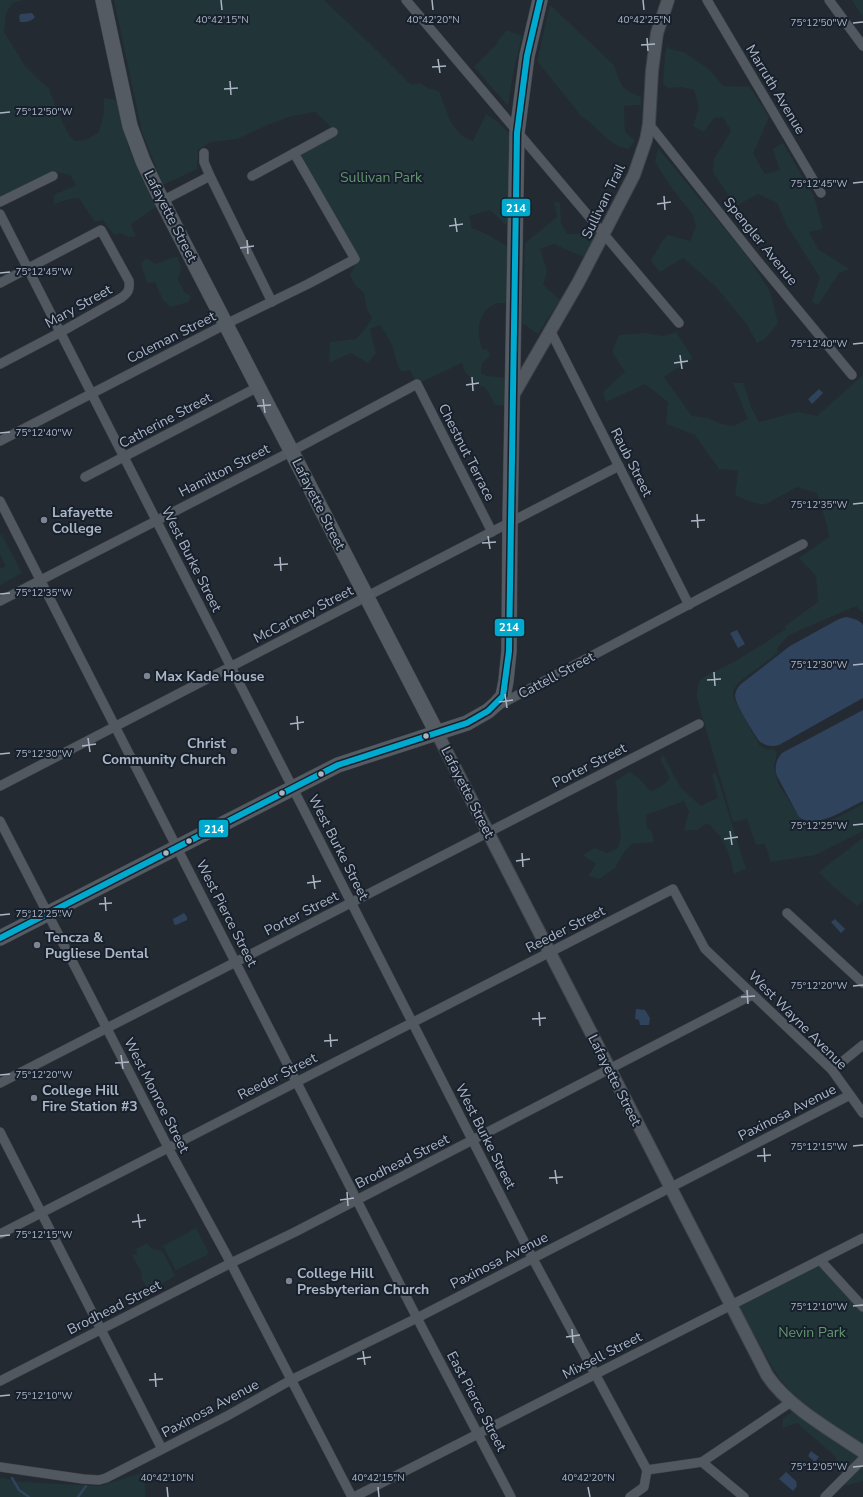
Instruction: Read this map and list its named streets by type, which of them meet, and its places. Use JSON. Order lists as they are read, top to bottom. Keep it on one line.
{"streets":{"main road":["Lafayette Street","Cattell Street"],"street":["Marruth Avenue","Sullivan Trail","Spengler Avenue","Mary Street","Coleman Street","Catherine Street","Chestnut Terrace","Raub Street","Hamilton Street","West Burke Street","McCartney Street","Porter Street","West Pierce Street","Reeder Street","West Wayne Avenue","West Monroe Street","Paxinosa Avenue","Brodhead Street","Mixsell Street","East Pierce Street"]},"crossings":[["Sullivan Trail","Spengler Avenue"],["Sullivan Trail","Raub Street"],["Lafayette Street","Coleman Street"],["Lafayette Street","Catherine Street"],["Lafayette Street","Hamilton Street"],["Lafayette Street","McCartney Street"],["Lafayette Street","Cattell Street"],["Lafayette Street","Porter Street"],["Lafayette Street","Reeder Street"],["Lafayette Street","Paxinosa Avenue"],["Lafayette Street","Brodhead Street"],["Lafayette Street","Mixsell Street"],["Mary Street","West Burke Street"],["Coleman Street","West Burke Street"],["Catherine Street","West Burke Street"],["Chestnut Terrace","Hamilton Street"],["Chestnut Terrace","McCartney Street"],["Raub Street","McCartney Street"],["Raub Street","Cattell Street"],["Hamilton Street","West Burke Street"],["Hamilton Street","West Pierce Street"],["West Burke Street","McCartney Street"],["West Burke Street","Cattell Street"],["West Burke Street","Porter Street"],["West Burke Street","Reeder Street"],["West Burke Street","Paxinosa Avenue"],["West Burke Street","Brodhead Street"],["West Burke Street","Mixsell Street"],["McCartney Street","West Pierce Street"],["Cattell Street","West Pierce Street"],["Cattell Street","West Monroe Street"],["Porter Street","West Pierce Street"],["Porter Street","West Monroe Street"],["West Pierce Street","Reeder Street"],["West Pierce Street","Paxinosa Avenue"],["West Pierce Street","Brodhead Street"],["West Pierce Street","East Pierce Street"],["Reeder Street","West Wayne Avenue"],["Reeder Street","West Monroe Street"],["West Wayne Avenue","Paxinosa Avenue"],["West Wayne Avenue","Brodhead Street"],["West Monroe Street","Paxinosa Avenue"],["West Monroe Street","Brodhead Street"],["West Monroe Street","Mixsell Street"],["Paxinosa Avenue","East Pierce Street"],["Mixsell Street","East Pierce Street"]],"parks":["Sullivan Park","Nevin Park"],"places":["Lafayette College","Max Kade House","Christ Community Church","Tencza & Pugliese Dental","College Hill Fire Station #3","College Hill Presbyterian Church"],"lines":["transit line 214"],"coordinates":["40°42'15\"N","40°42'20\"N","40°42'25\"N","75°12'50\"W","75°12'45\"W","75°12'40\"W","75°12'35\"W","75°12'30\"W","75°12'25\"W","75°12'20\"W","75°12'15\"W","75°12'10\"W","75°12'05\"W","40°42'10\"N"]}
